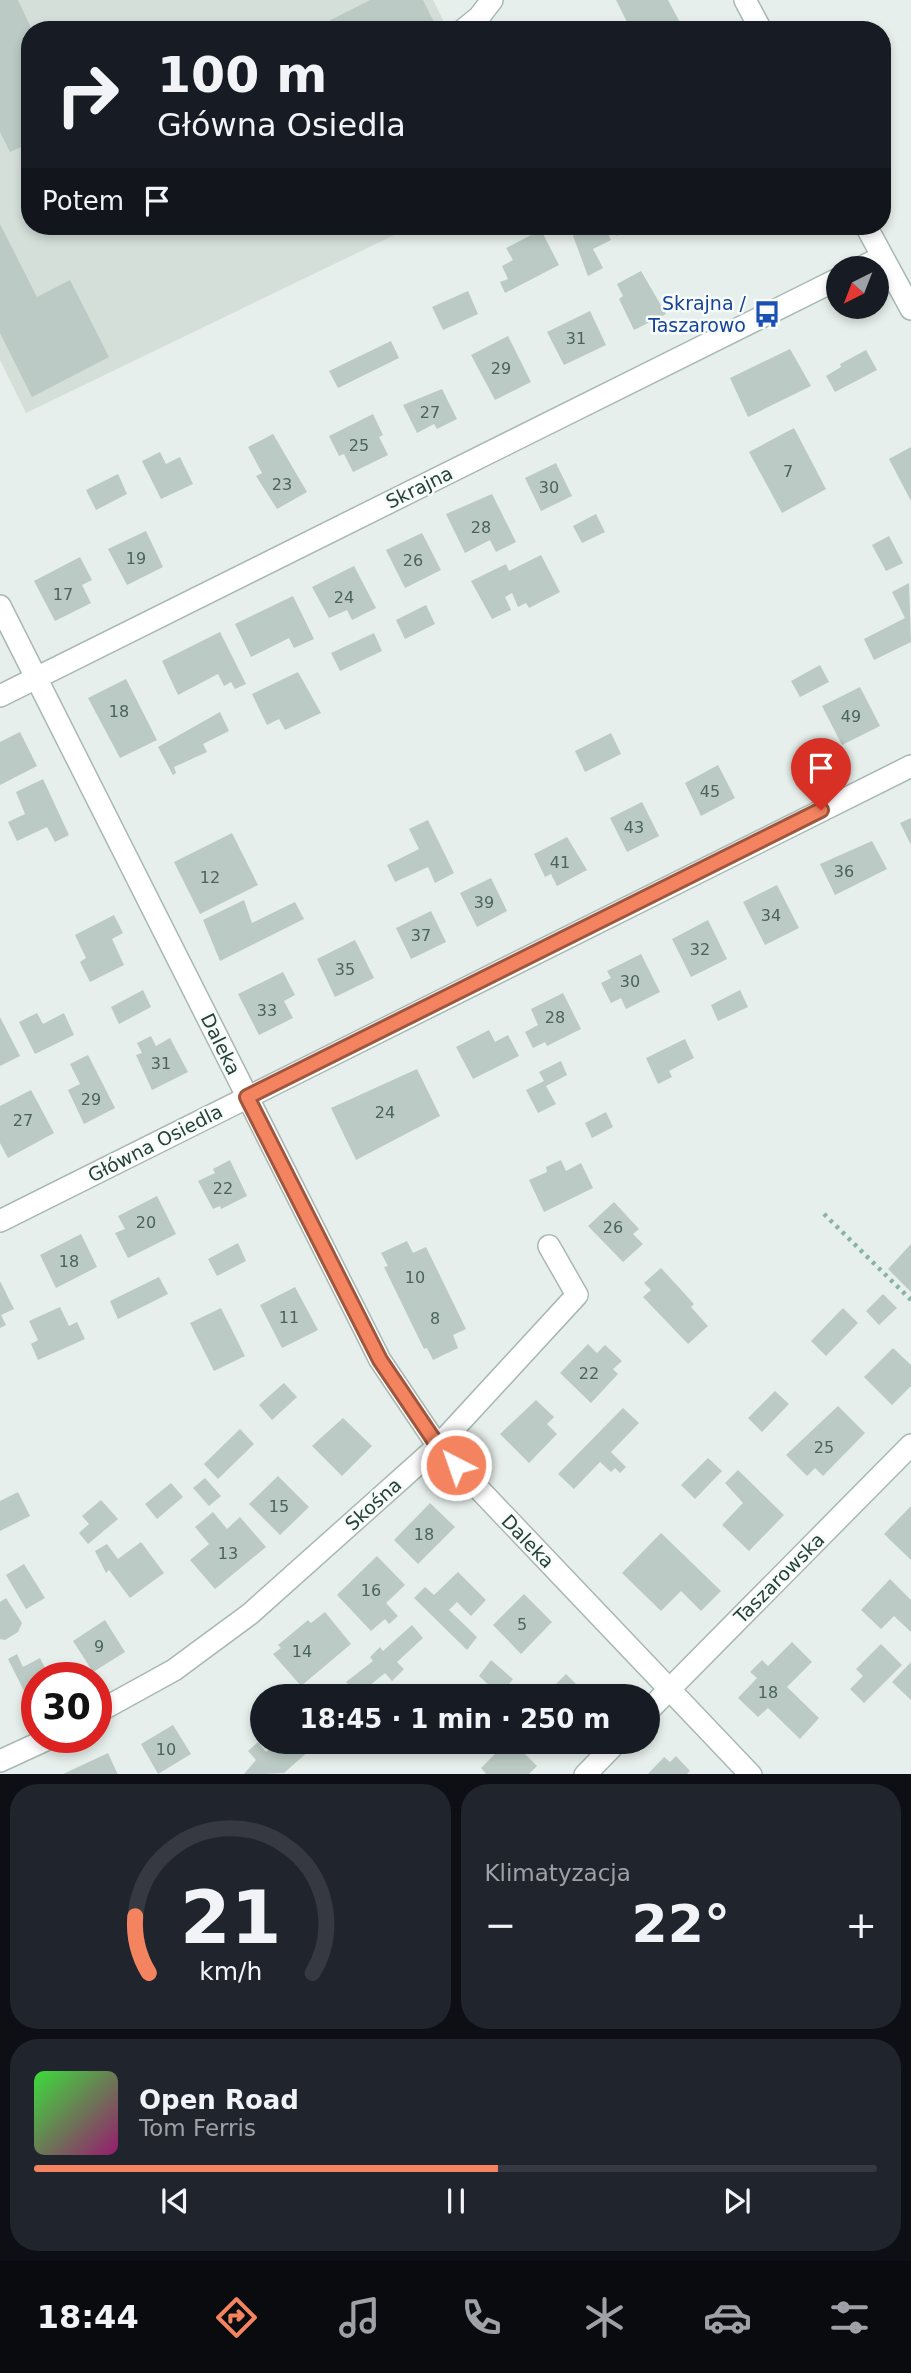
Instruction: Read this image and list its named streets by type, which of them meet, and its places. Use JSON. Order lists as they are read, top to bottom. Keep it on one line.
{"streets":{"street":["Skrajna","Daleka","Główna Osiedla","Skośna","Taszarowska"]},"crossings":[["Skrajna","Daleka"],["Daleka","Główna Osiedla"],["Daleka","Skośna"],["Daleka","Taszarowska"]],"places":{"bus stop":["Skrajna / Taszarowo"]},"house_numbers":["31","29","27","25","7","23","30","28","19","26","17","24","18","49","45","43","41","36","12","39","34","37","32","35","30","33","28","31","29","24","27","22","20","26","18","10","11","8","22","25","15","18","13","16","5","9","14","18","10"],"north":"bottom left","page":{"turn":["100 m","Główna Osiedla"],"then":"Potem","limit":"30","trip":"18:45 · 1 min · 250 m","tile":"Klimatyzacja","heat":["−","22°","+"],"song":["Open Road","Tom Ferris"],"tabs":"18:44","gauge":["21","km/h"]}}
